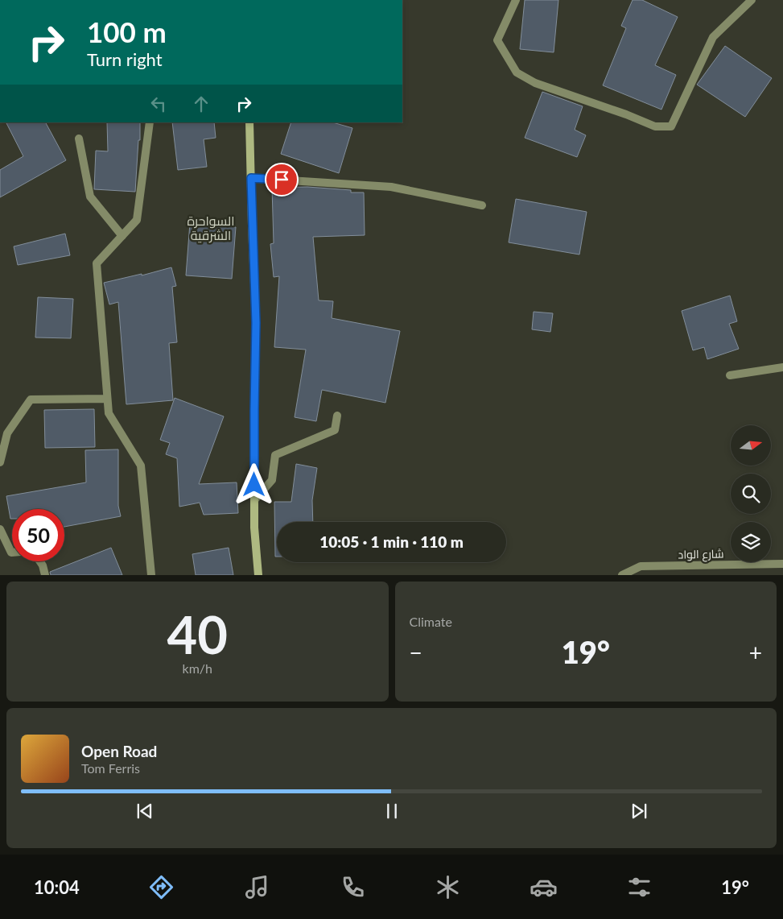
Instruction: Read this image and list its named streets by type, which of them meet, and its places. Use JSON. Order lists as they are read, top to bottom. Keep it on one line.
{"streets":{"street":["شارع الواد"]},"districts":["السواحرة الشرقية"],"north":"right","page":{"turn":["100 m","Turn right"],"limit":"50","trip":"10:05 · 1 min · 110 m","tile":[["40","km/h"],"Climate"],"heat":["−","19°","+"],"song":["Open Road","Tom Ferris"],"tabs":["10:04","19°"]}}
